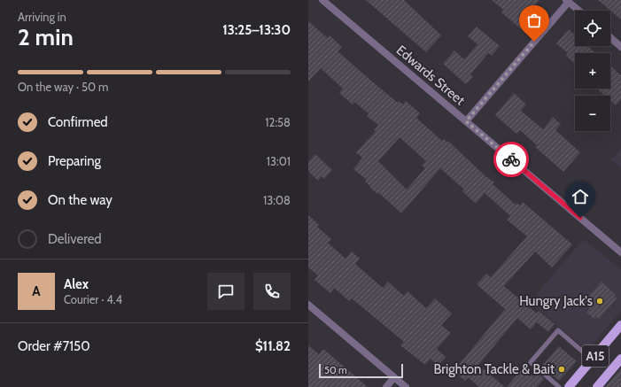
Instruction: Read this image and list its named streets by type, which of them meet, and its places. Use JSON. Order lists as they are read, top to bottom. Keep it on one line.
{"streets":{"main road":["A15"],"street":["Edwards Street"]},"places":["Hungry Jack's","Brighton Tackle & Bait"],"scale_bar":"50 m","page":{"heading":["2 min","Arriving in","13:25–13:30"],"panel":["Alex","Courier · 4.4","Order #7150","$11.82"],"map_buttons":["+","−"],"bar":"On the way · 50 m","list":[["Confirmed","12:58"],["Preparing","13:01"],["On the way","13:08"],"Delivered"],"round":"A","scale":"50 m"}}
